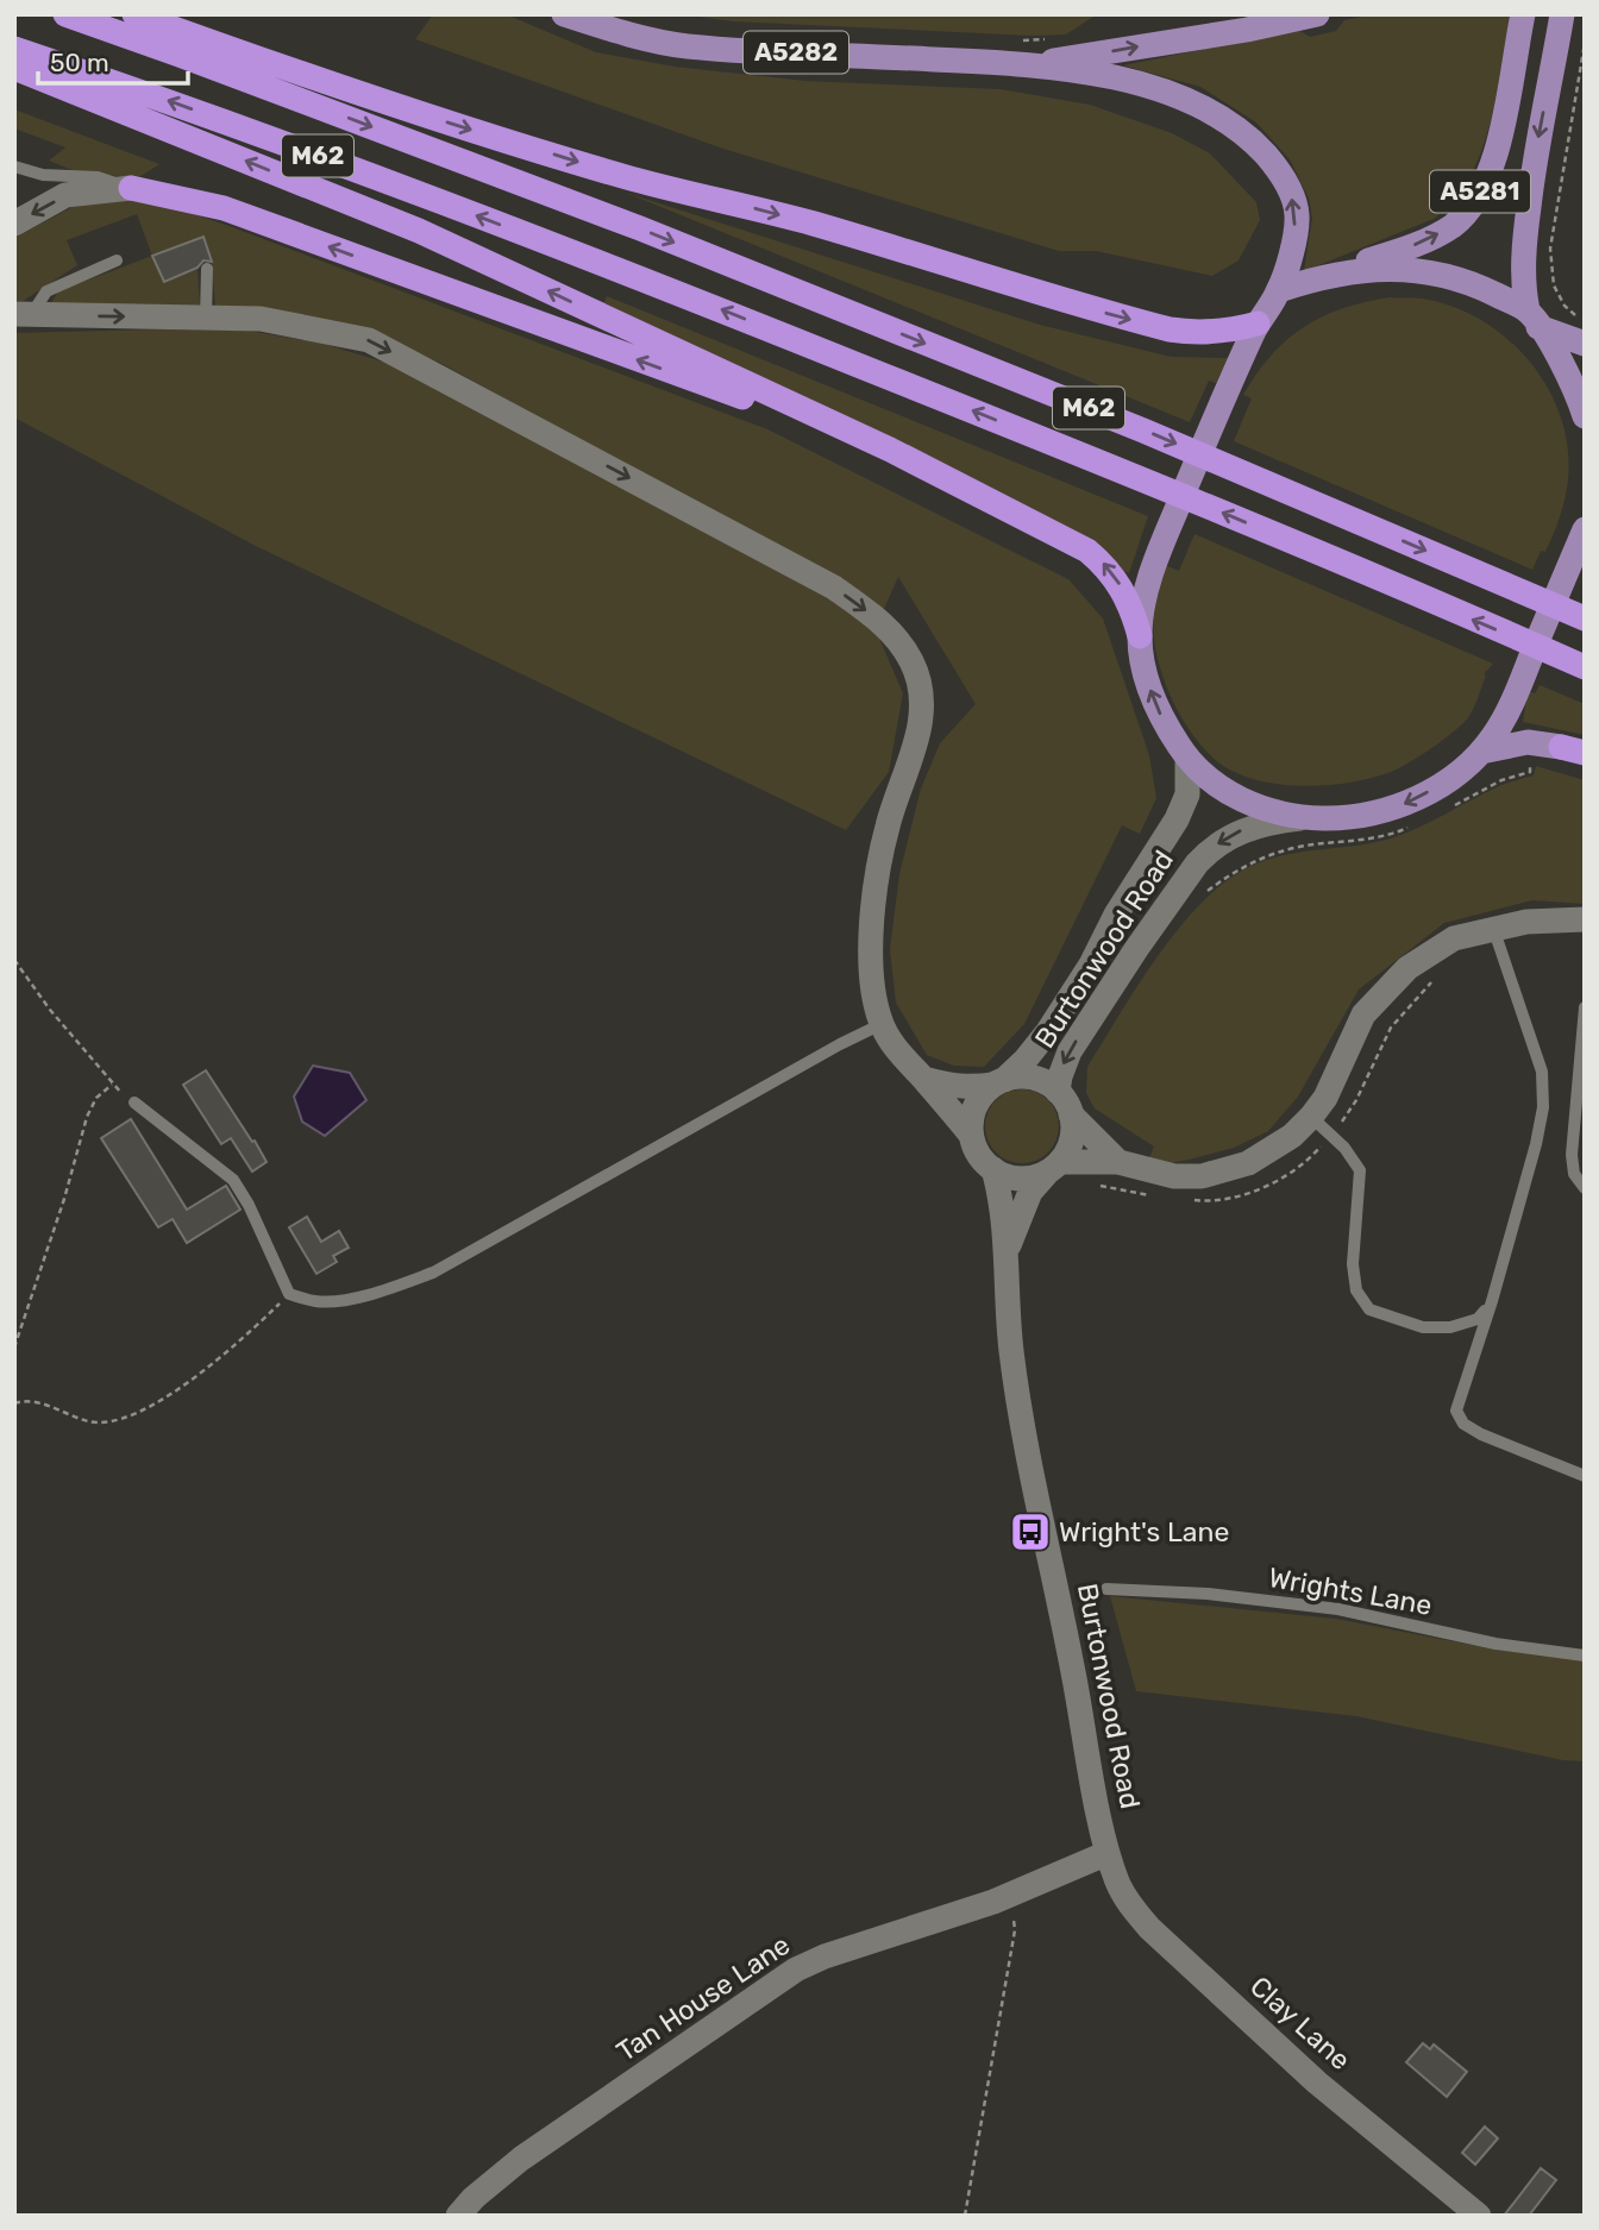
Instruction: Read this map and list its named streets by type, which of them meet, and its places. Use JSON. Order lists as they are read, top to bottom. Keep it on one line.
{"streets":{"highway":["M62"],"main road":["A5282","A5281"],"street":["Burtonwood Road","Tan House Lane","Clay Lane"],"lane":["Wrights Lane"]},"crossings":[["A5282","A5281"],["Burtonwood Road","Tan House Lane"],["Burtonwood Road","Clay Lane"],["Tan House Lane","Clay Lane"]],"places":{"bus stop":["Wright's Lane"]},"scale_bar":"50 m"}
